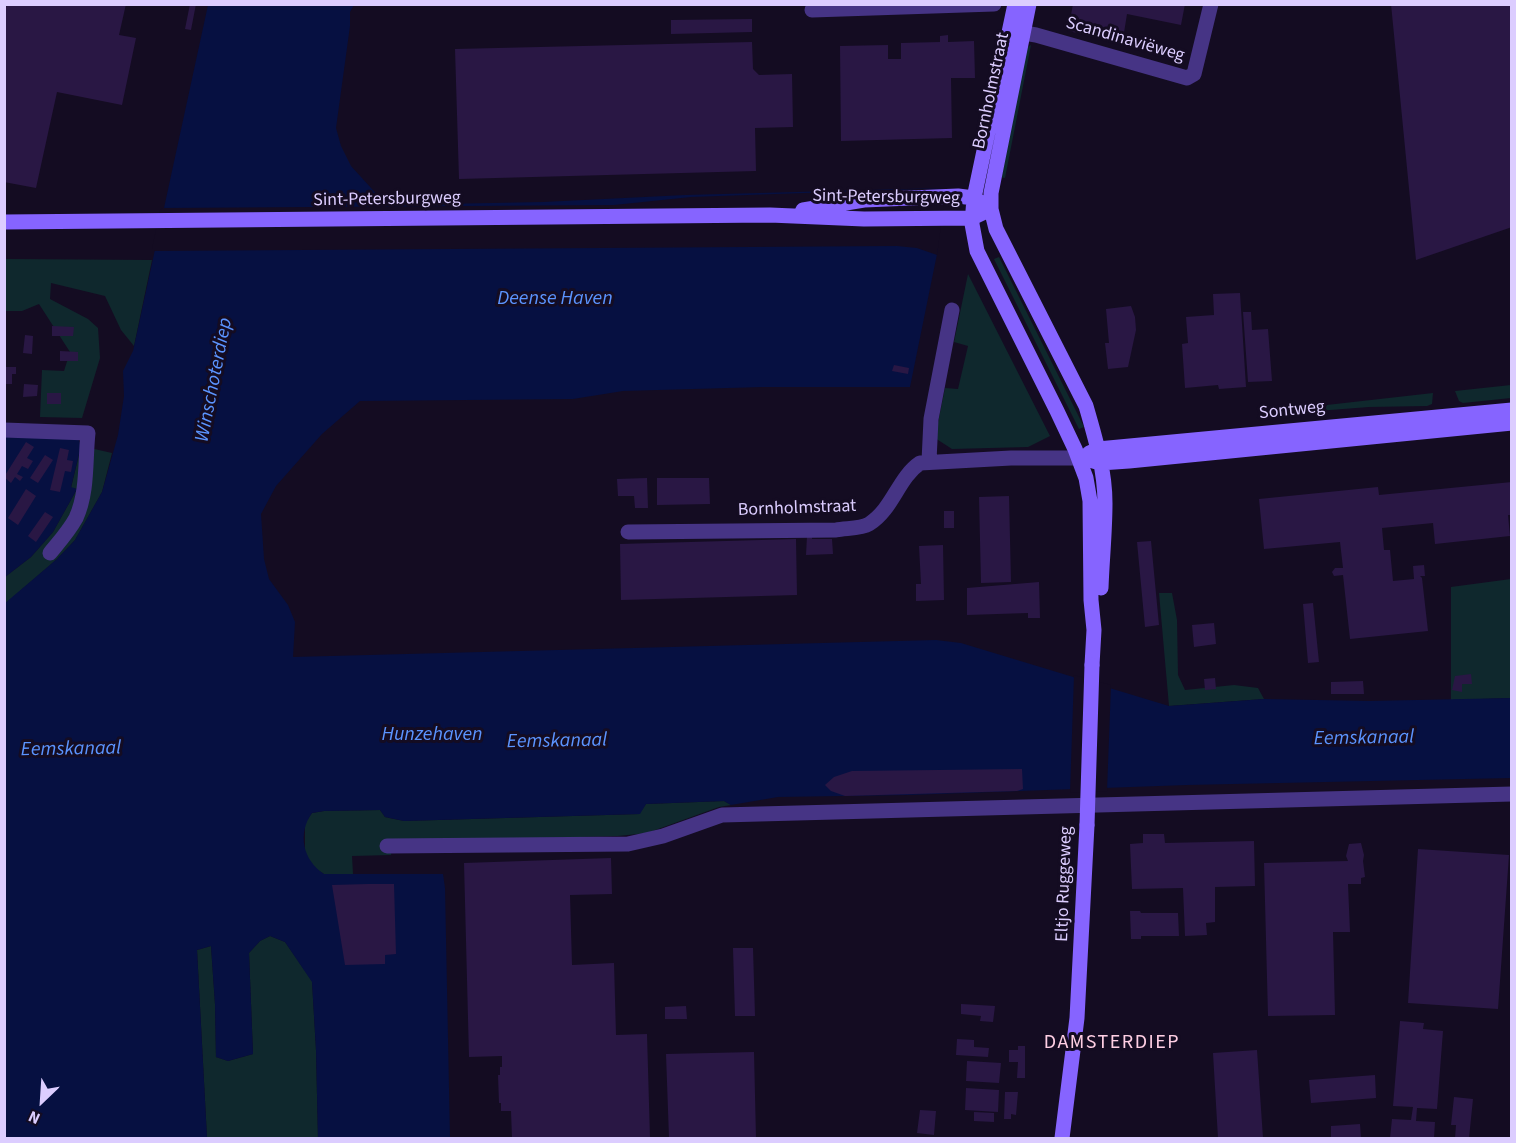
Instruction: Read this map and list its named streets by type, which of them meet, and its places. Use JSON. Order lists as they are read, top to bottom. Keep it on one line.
{"streets":{"street":["Scandinaviëweg","Bornholmstraat","Sint-Petersburgweg","Sontweg","Eltjo Ruggeweg"]},"crossings":[["Scandinaviëweg","Bornholmstraat"],["Bornholmstraat","Sint-Petersburgweg"],["Bornholmstraat","Sontweg"],["Bornholmstraat","Eltjo Ruggeweg"],["Sontweg","Eltjo Ruggeweg"]],"districts":["DAMSTERDIEP"],"water":["Deense Haven","Winschoterdiep","Hunzehaven","Eemskanaal"],"north":"bottom left"}
